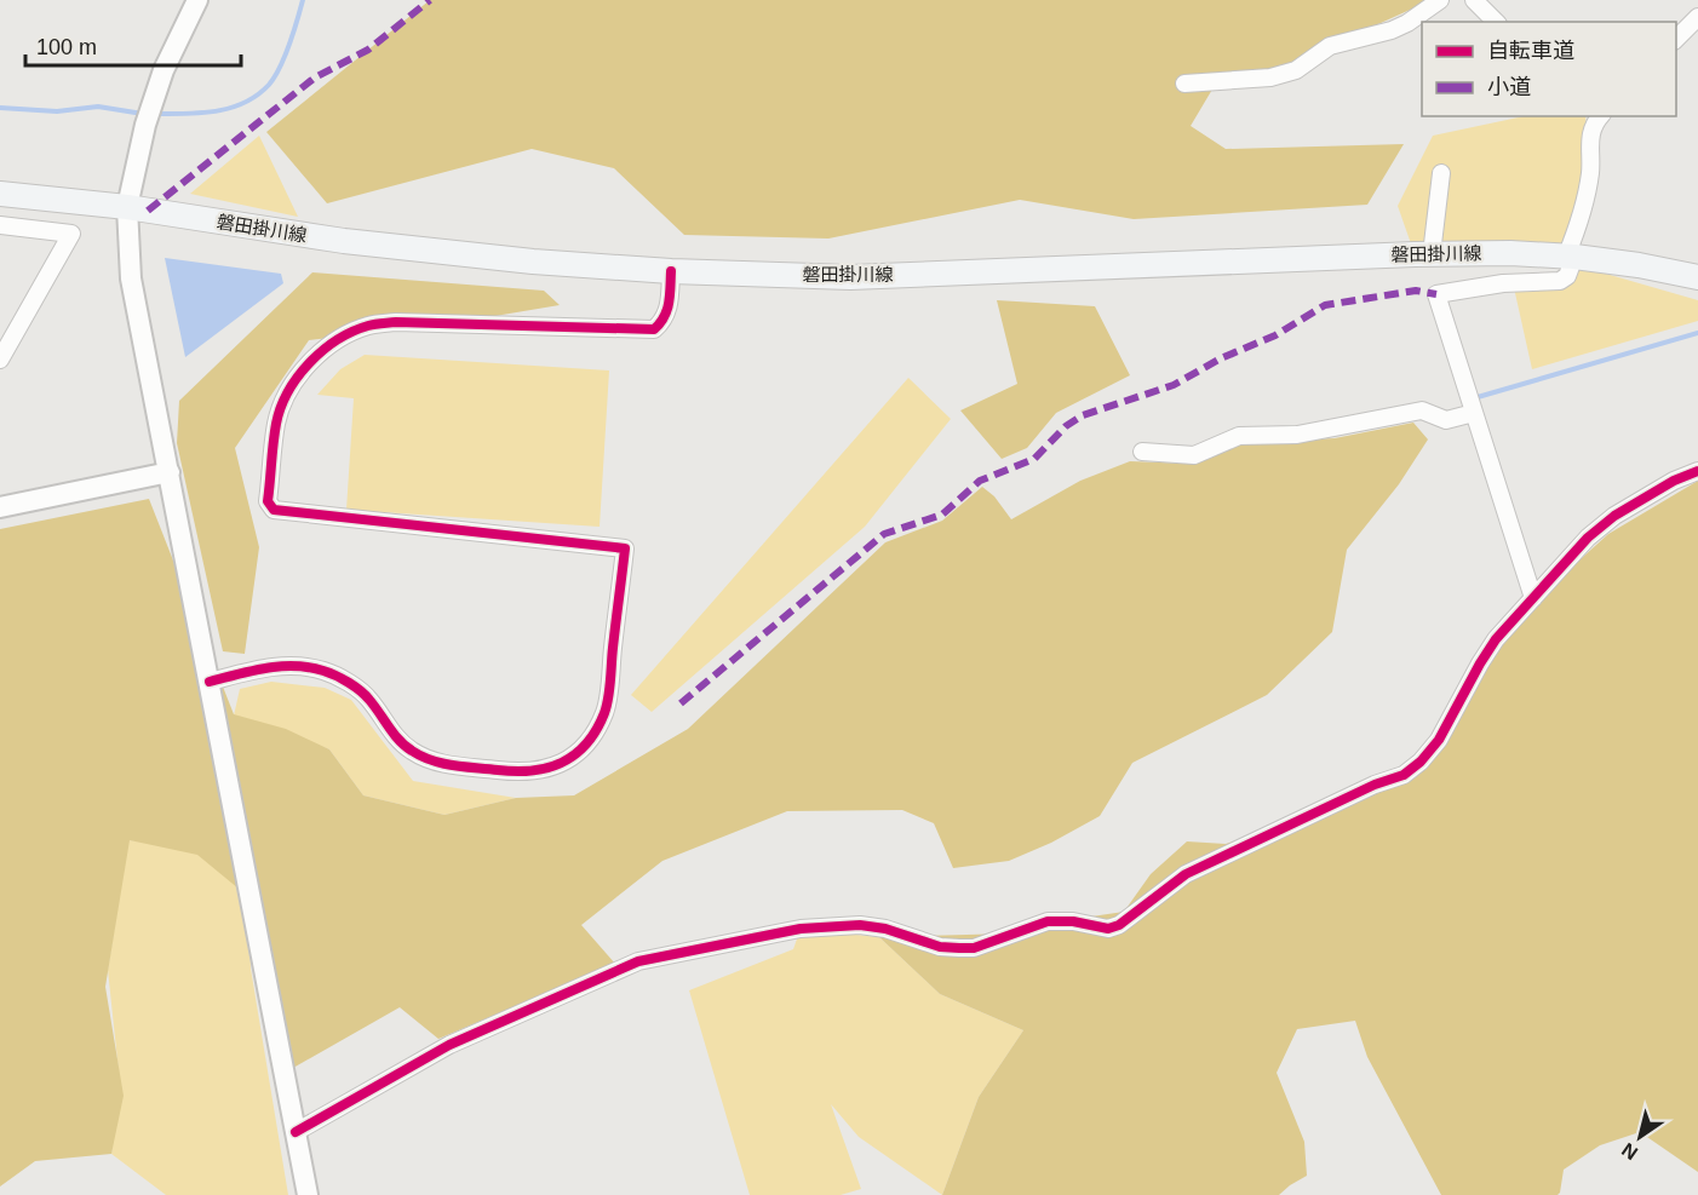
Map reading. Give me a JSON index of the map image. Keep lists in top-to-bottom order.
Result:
{
  "streets": {
    "main road": ["磐田掛川線"]
  },
  "legend": ["自転車道", "小道"],
  "scale_bar": "100 m",
  "north": "bottom left"
}
